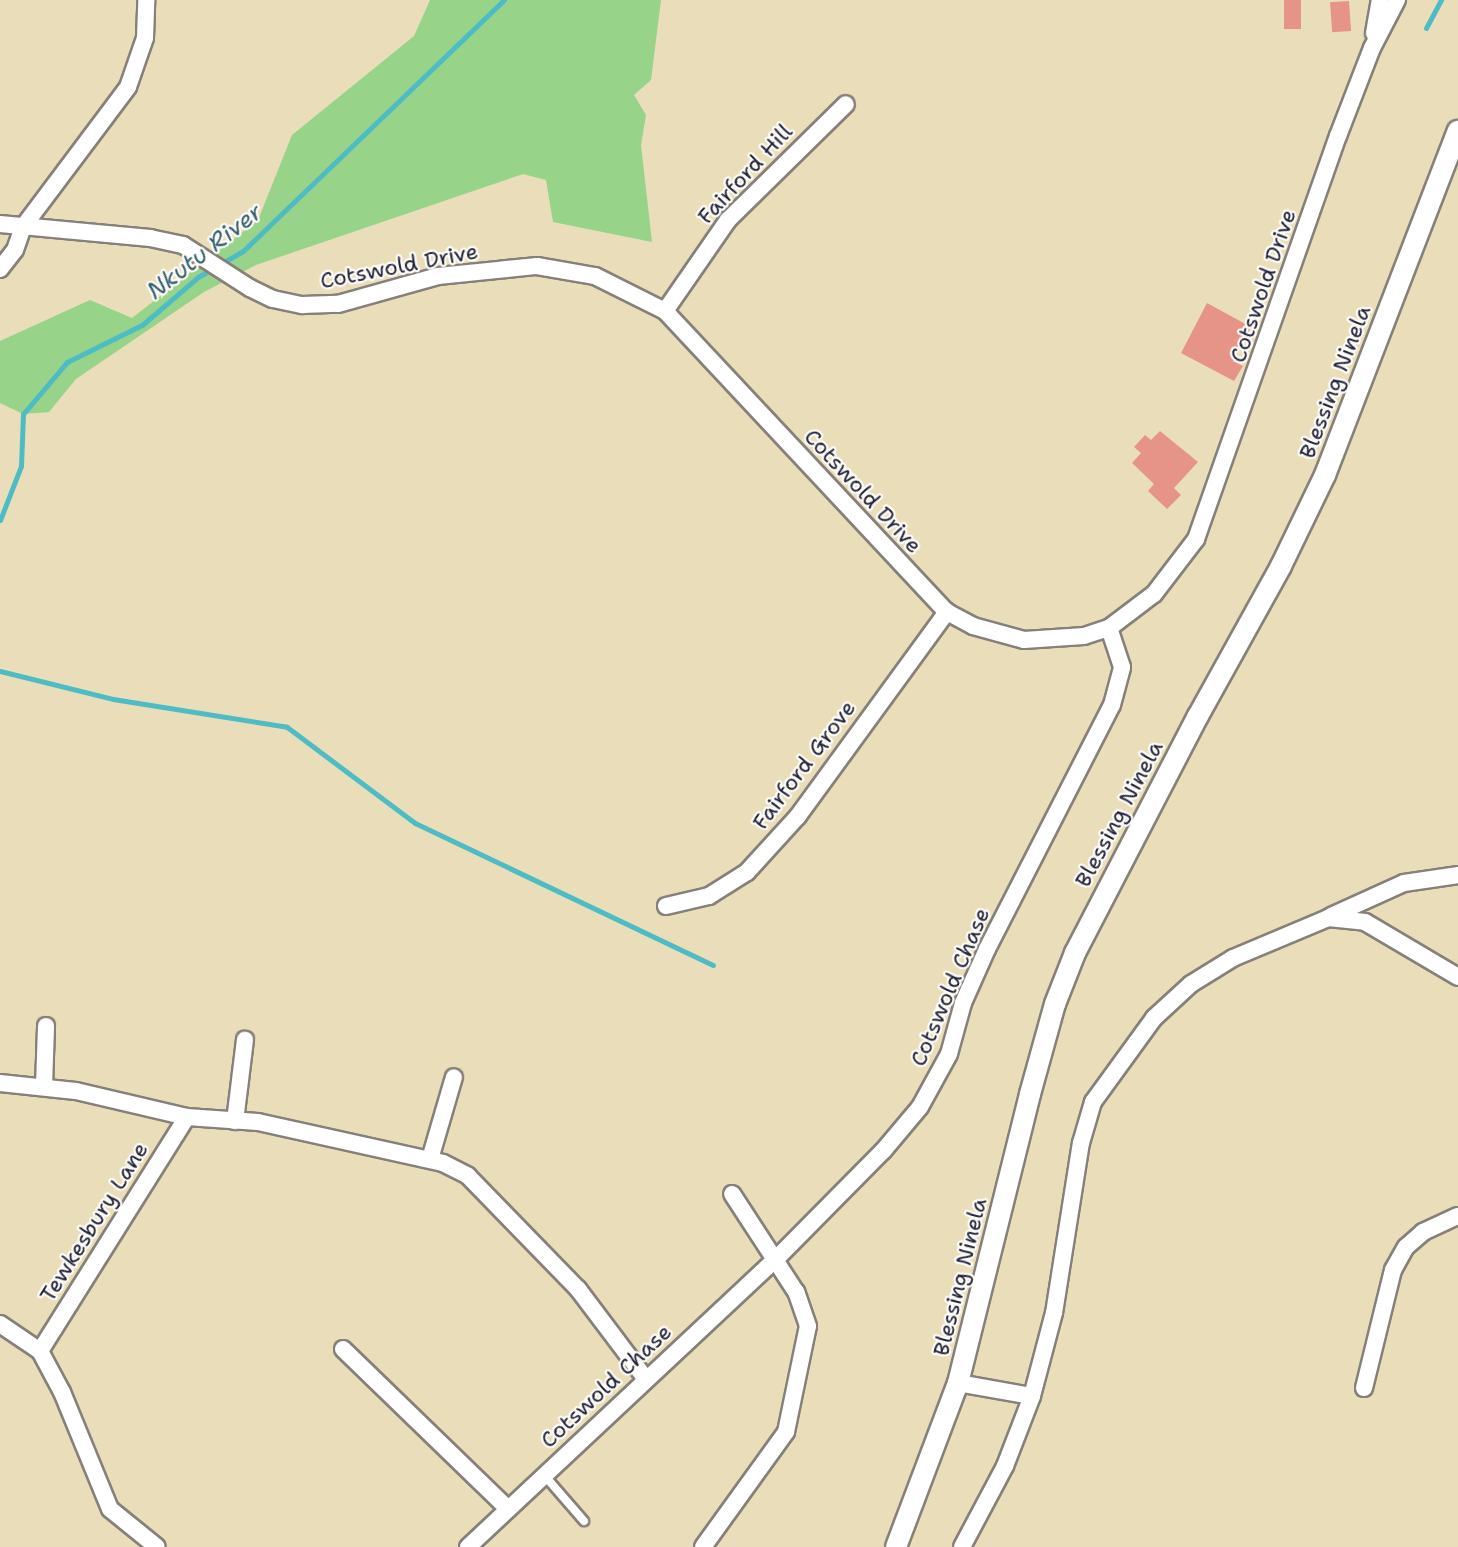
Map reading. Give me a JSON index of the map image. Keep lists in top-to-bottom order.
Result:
{
  "streets": {
    "street": [
      "Fairford Hill",
      "Cotswold Drive",
      "Blessing Ninela",
      "Fairford Grove",
      "Cotswold Chase",
      "Tewkesbury Lane"
    ]
  },
  "crossings": [
    ["Fairford Hill", "Cotswold Drive"],
    ["Cotswold Drive", "Fairford Grove"],
    ["Cotswold Drive", "Cotswold Chase"]
  ],
  "water": ["Nkutu River"]
}
